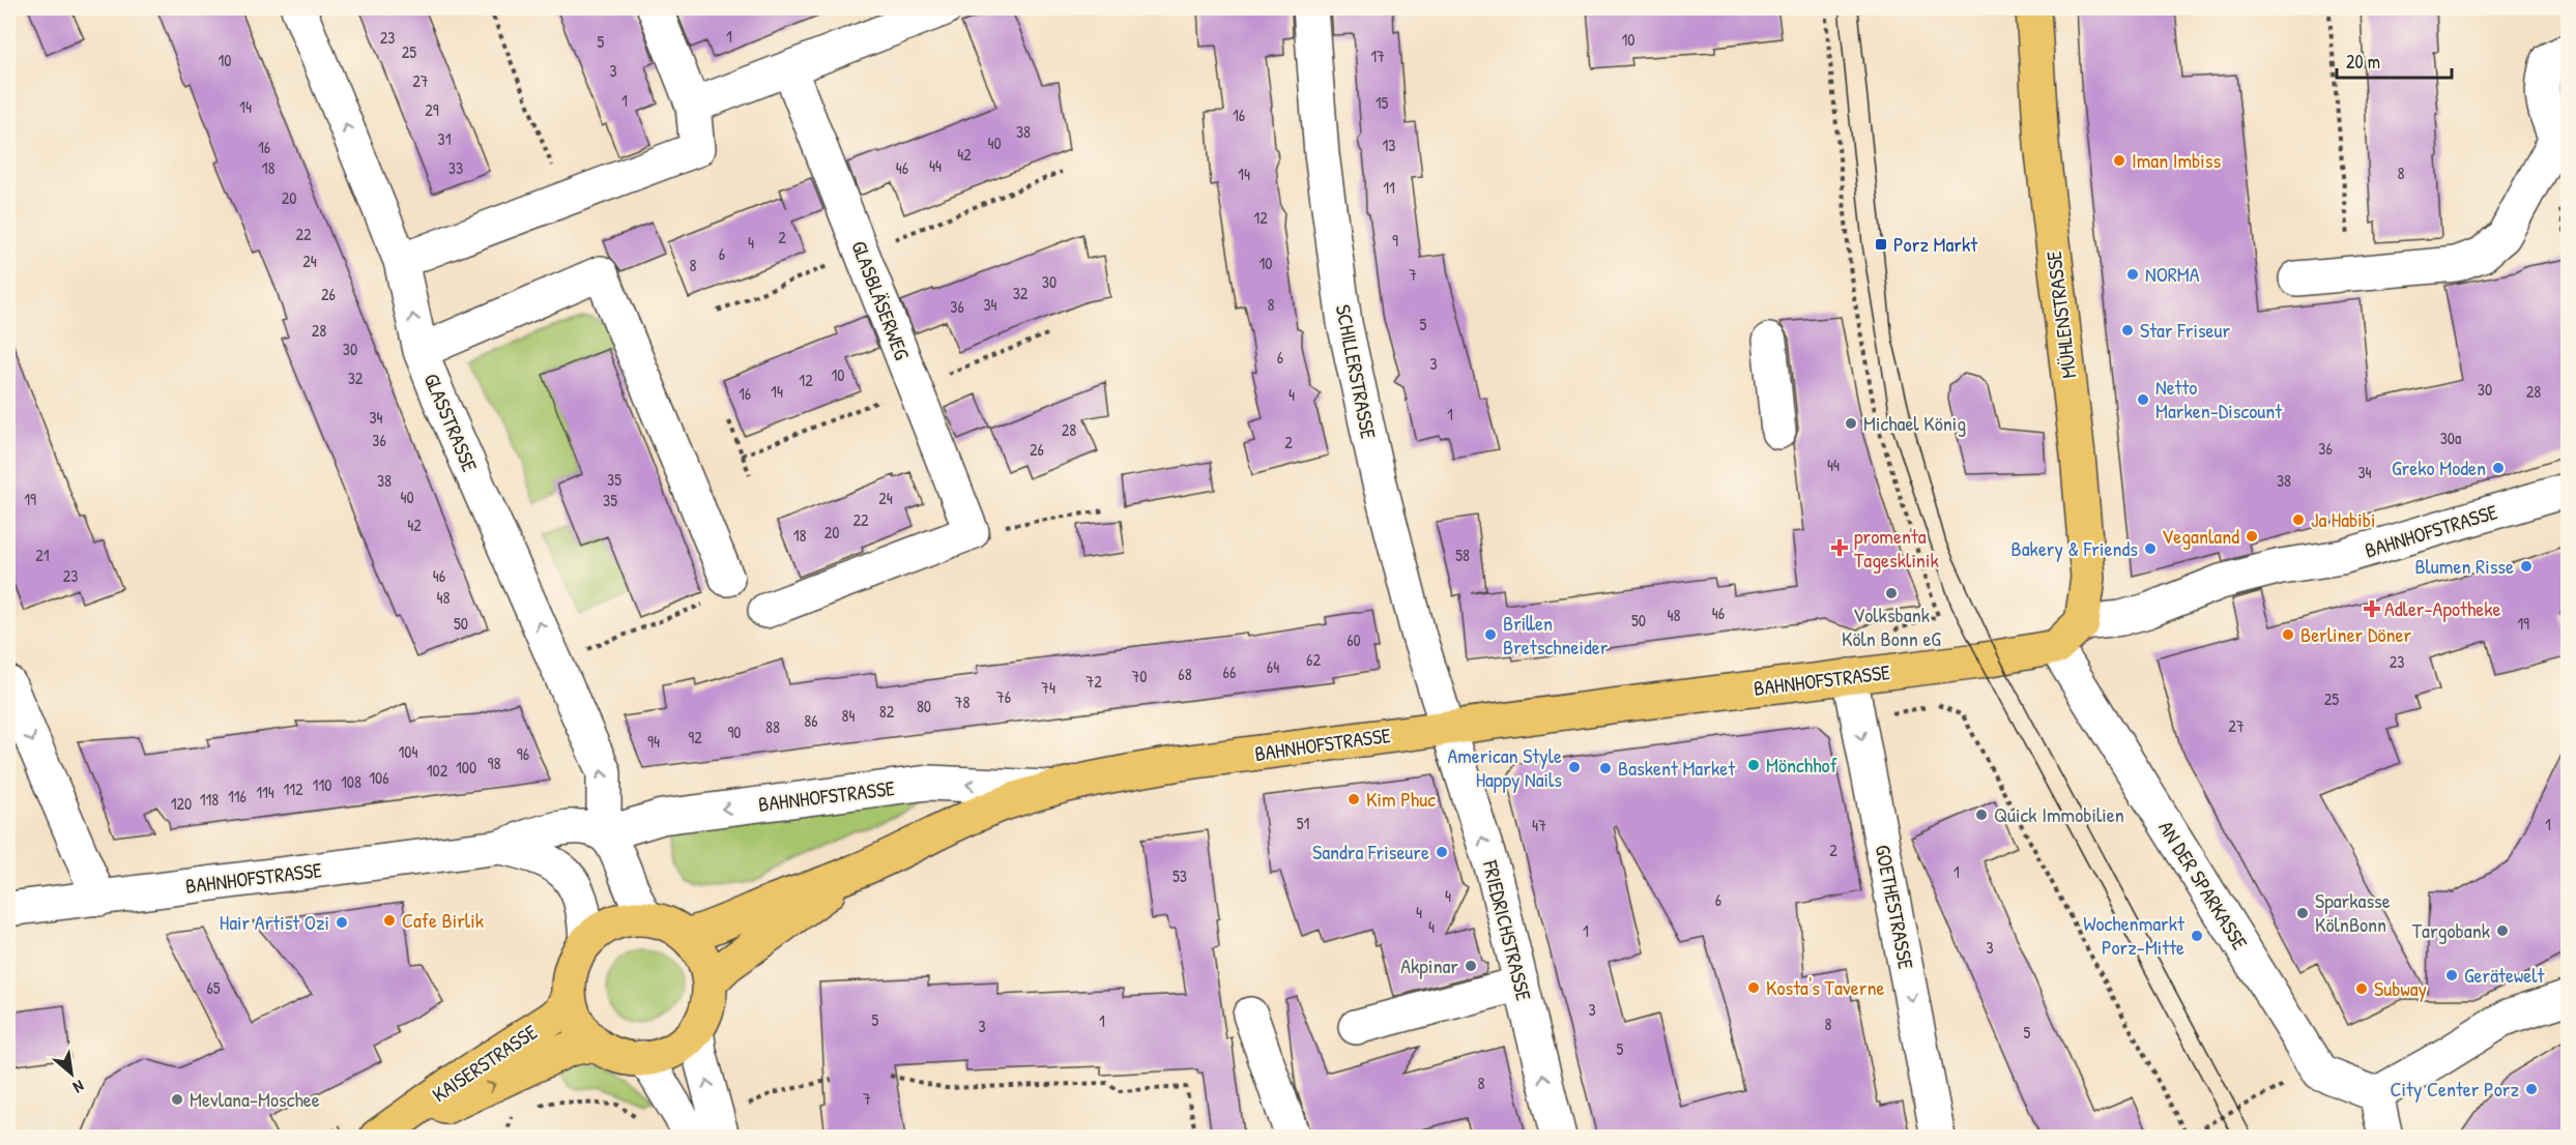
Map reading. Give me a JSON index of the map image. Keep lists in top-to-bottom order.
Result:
{
  "streets": {
    "main road": ["MÜHLENSTRASSE", "BAHNHOFSTRASSE", "KAISERSTRASSE"],
    "street": [
      "GLASBLÄSERWEG",
      "SCHILLERSTRASSE",
      "GLASSTRASSE",
      "AN DER SPARKASSE",
      "GOETHESTRASSE",
      "FRIEDRICHSTRASSE"
    ]
  },
  "crossings": [
    ["MÜHLENSTRASSE", "BAHNHOFSTRASSE"],
    ["SCHILLERSTRASSE", "BAHNHOFSTRASSE"],
    ["SCHILLERSTRASSE", "FRIEDRICHSTRASSE"],
    ["GLASSTRASSE", "BAHNHOFSTRASSE"],
    ["BAHNHOFSTRASSE", "AN DER SPARKASSE"],
    ["BAHNHOFSTRASSE", "GOETHESTRASSE"],
    ["BAHNHOFSTRASSE", "FRIEDRICHSTRASSE"],
    ["BAHNHOFSTRASSE", "KAISERSTRASSE"]
  ],
  "one_way": ["GLASSTRASSE", "GOETHESTRASSE"],
  "places": {
    "other": [
      "Iman Imbiss",
      "NORMA",
      "Star Friseur",
      "Netto Marken-Discount",
      "Michael König",
      "Greko Moden",
      "Ja Habibi",
      "Veganland",
      "Bakery & Friends",
      "Blumen Risse",
      "Volksbank Köln Bonn eG",
      "Brillen Bretschneider",
      "Berliner Döner",
      "Mönchhof",
      "American Style Happy Nails",
      "Baskent Market",
      "Kim Phuc",
      "Quick Immobilien",
      "Sandra Friseure",
      "Sparkasse KölnBonn",
      "Cafe Birlik",
      "Hair Artist Ozi",
      "Targobank",
      "Wochenmarkt Porz-Mitte",
      "Akpinar",
      "Gerätewelt",
      "Kosta's Taverne",
      "Subway",
      "City Center Porz",
      "Mevlana-Moschee"
    ],
    "transit": ["Porz Markt"],
    "health": ["promenta Tagesklinik", "Adler-Apotheke"]
  },
  "house_numbers": [
    "1",
    "23",
    "10",
    "5",
    "25",
    "17",
    "10",
    "3",
    "27",
    "1",
    "15",
    "14",
    "29",
    "16",
    "38",
    "31",
    "40",
    "13",
    "16",
    "42",
    "44",
    "18",
    "33",
    "46",
    "8",
    "14",
    "11",
    "20",
    "12",
    "22",
    "2",
    "9",
    "4",
    "6",
    "24",
    "10",
    "8",
    "7",
    "30",
    "32",
    "26",
    "34",
    "8",
    "36",
    "5",
    "28",
    "30",
    "6",
    "3",
    "10",
    "32",
    "12",
    "30",
    "14",
    "28",
    "16",
    "4",
    "1",
    "34",
    "28",
    "30a",
    "36",
    "2",
    "36",
    "26",
    "44",
    "34",
    "35",
    "38",
    "38",
    "40",
    "24",
    "19",
    "35",
    "22",
    "42",
    "20",
    "18",
    "21",
    "58",
    "23",
    "46",
    "48",
    "46",
    "48",
    "50",
    "50",
    "19",
    "60",
    "62",
    "23",
    "64",
    "66",
    "68",
    "70",
    "72",
    "74",
    "76",
    "25",
    "78",
    "80",
    "82",
    "84",
    "86",
    "27",
    "88",
    "90",
    "92",
    "94",
    "104",
    "96",
    "98",
    "100",
    "102",
    "106",
    "108",
    "110",
    "112",
    "114",
    "116",
    "118",
    "120",
    "51",
    "1",
    "47",
    "2",
    "1",
    "53",
    "4",
    "6",
    "4",
    "4",
    "1",
    "3",
    "65",
    "3",
    "5",
    "1",
    "8",
    "3",
    "5",
    "5",
    "8",
    "7"
  ],
  "scale_bar": "20 m",
  "north": "bottom right"
}
